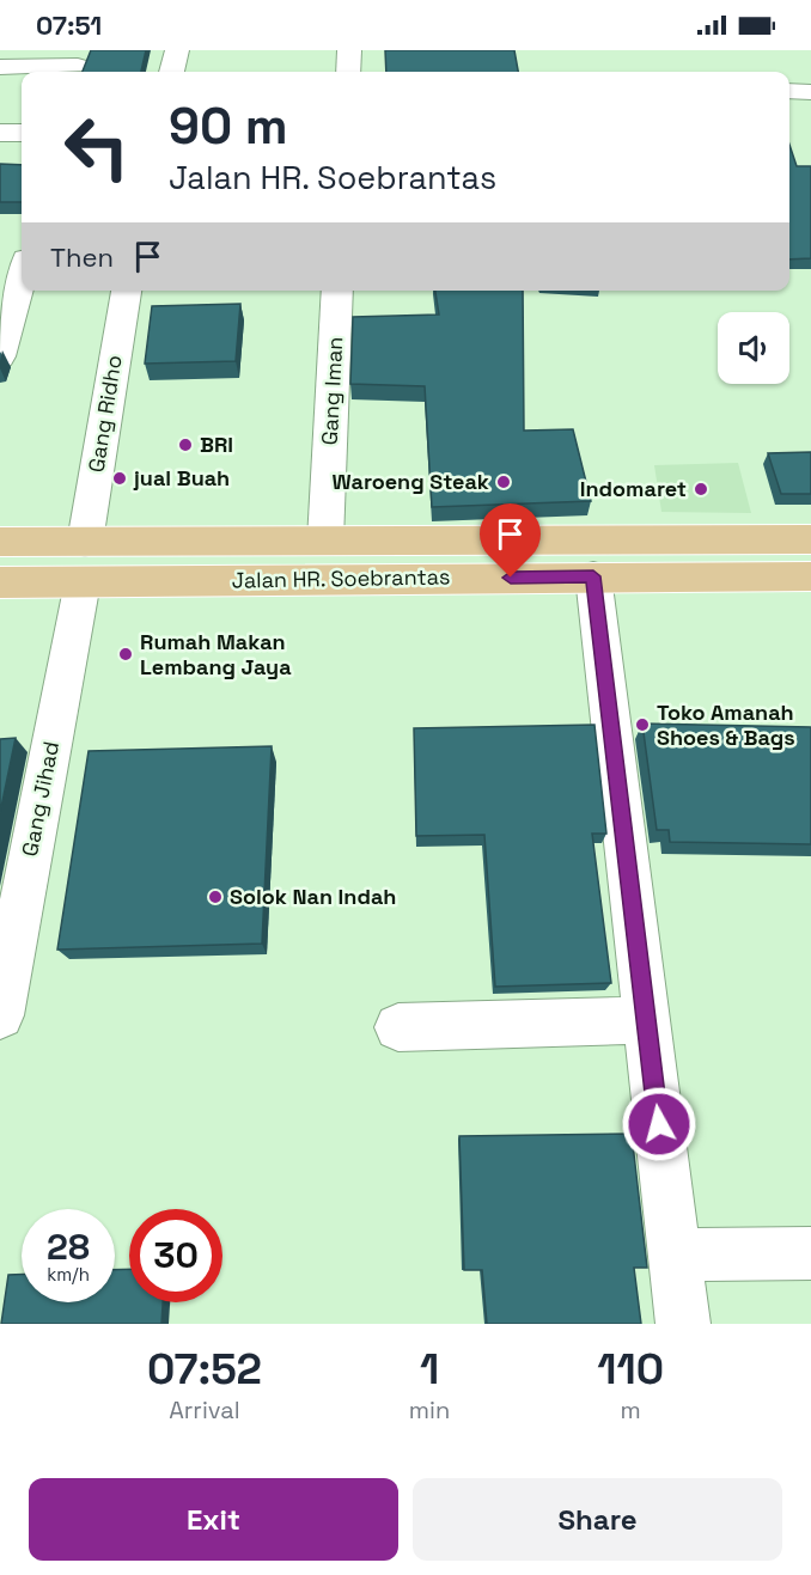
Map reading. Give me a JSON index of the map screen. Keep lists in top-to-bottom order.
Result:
{
  "streets": {
    "main road": ["Jalan HR. Soebrantas"],
    "street": ["Gang Iman", "Gang Ridho", "Gang Jihad"]
  },
  "crossings": [
    ["Gang Iman", "Jalan HR. Soebrantas"],
    ["Gang Ridho", "Jalan HR. Soebrantas"],
    ["Jalan HR. Soebrantas", "Gang Jihad"]
  ],
  "places": [
    "BRI",
    "jual Buah",
    "Waroeng Steak",
    "Indomaret",
    "Rumah Makan Lembang Jaya",
    "Toko Amanah Shoes & Bags",
    "Solok Nan Indah"
  ],
  "page": {
    "status": "07:51",
    "turn": ["90 m", "Jalan HR. Soebrantas"],
    "then": "Then",
    "speed": "28 km/h",
    "limit": "30",
    "eta": [
      "07:52",
      "Arrival",
      "1",
      "min",
      "110",
      "m"
    ],
    "buttons": ["Exit", "Share"]
  }
}
